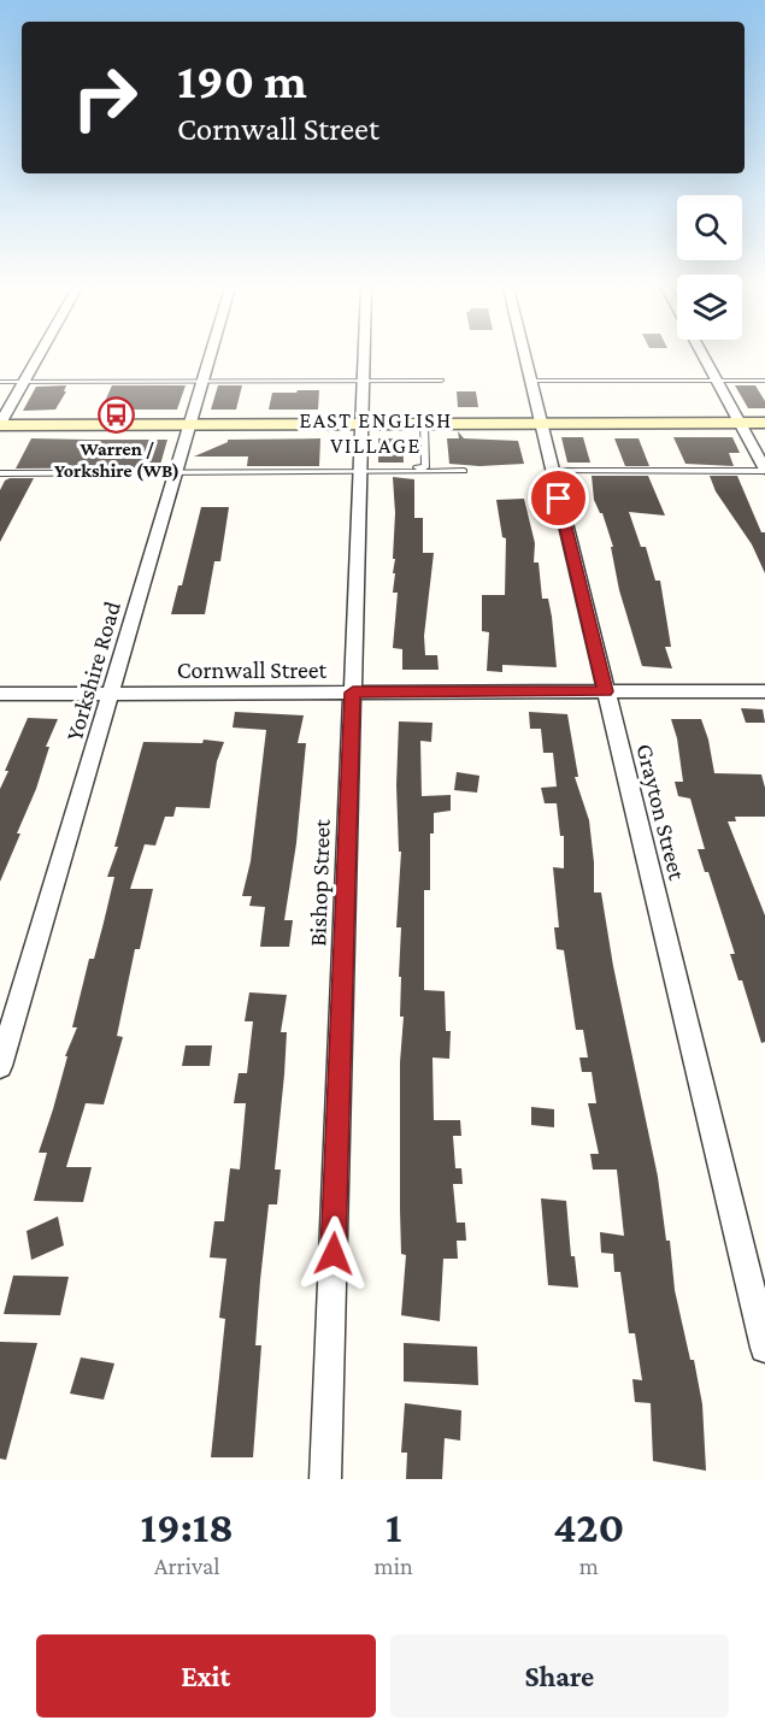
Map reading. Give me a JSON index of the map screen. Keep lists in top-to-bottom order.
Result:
{
  "streets": {
    "street": [
      "Cornwall Street",
      "Yorkshire Road",
      "Grayton Street",
      "Bishop Street"
    ]
  },
  "crossings": [
    ["Cornwall Street", "Yorkshire Road"],
    ["Cornwall Street", "Grayton Street"],
    ["Cornwall Street", "Bishop Street"]
  ],
  "districts": ["EAST ENGLISH VILLAGE"],
  "places": {
    "bus stop": ["Warren / Yorkshire (WB)"]
  },
  "page": {
    "turn": ["190 m", "Cornwall Street"],
    "eta": [
      "19:18",
      "Arrival",
      "1",
      "min",
      "420",
      "m"
    ],
    "buttons": ["Exit", "Share"]
  }
}
